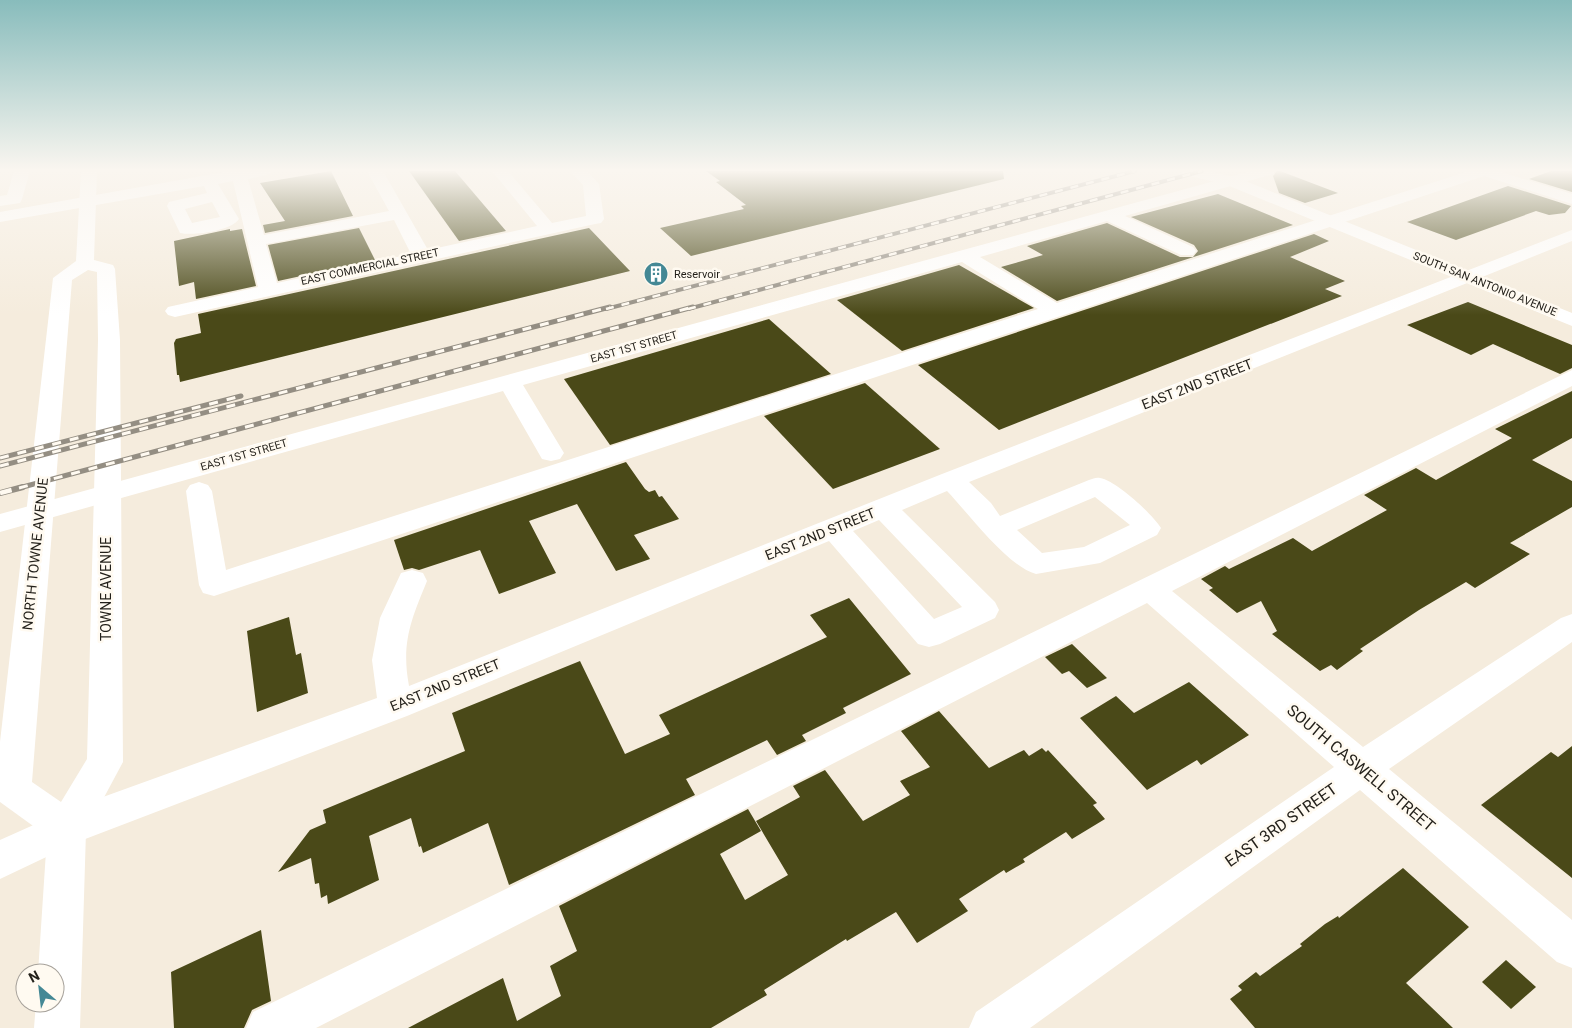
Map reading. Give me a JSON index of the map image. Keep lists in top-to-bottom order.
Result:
{
  "streets": {
    "street": [
      "EAST COMMERCIAL STREET",
      "SOUTH SAN ANTONIO AVENUE",
      "EAST 1ST STREET",
      "EAST 2ND STREET",
      "NORTH TOWNE AVENUE",
      "TOWNE AVENUE",
      "SOUTH CASWELL STREET",
      "EAST 3RD STREET"
    ]
  },
  "crossings": [
    ["SOUTH SAN ANTONIO AVENUE", "EAST 2ND STREET"],
    ["EAST 2ND STREET", "NORTH TOWNE AVENUE"],
    ["EAST 2ND STREET", "TOWNE AVENUE"],
    ["NORTH TOWNE AVENUE", "TOWNE AVENUE"],
    ["SOUTH CASWELL STREET", "EAST 3RD STREET"]
  ],
  "places": {
    "building": ["Reservoir"]
  },
  "north": "top left"
}
